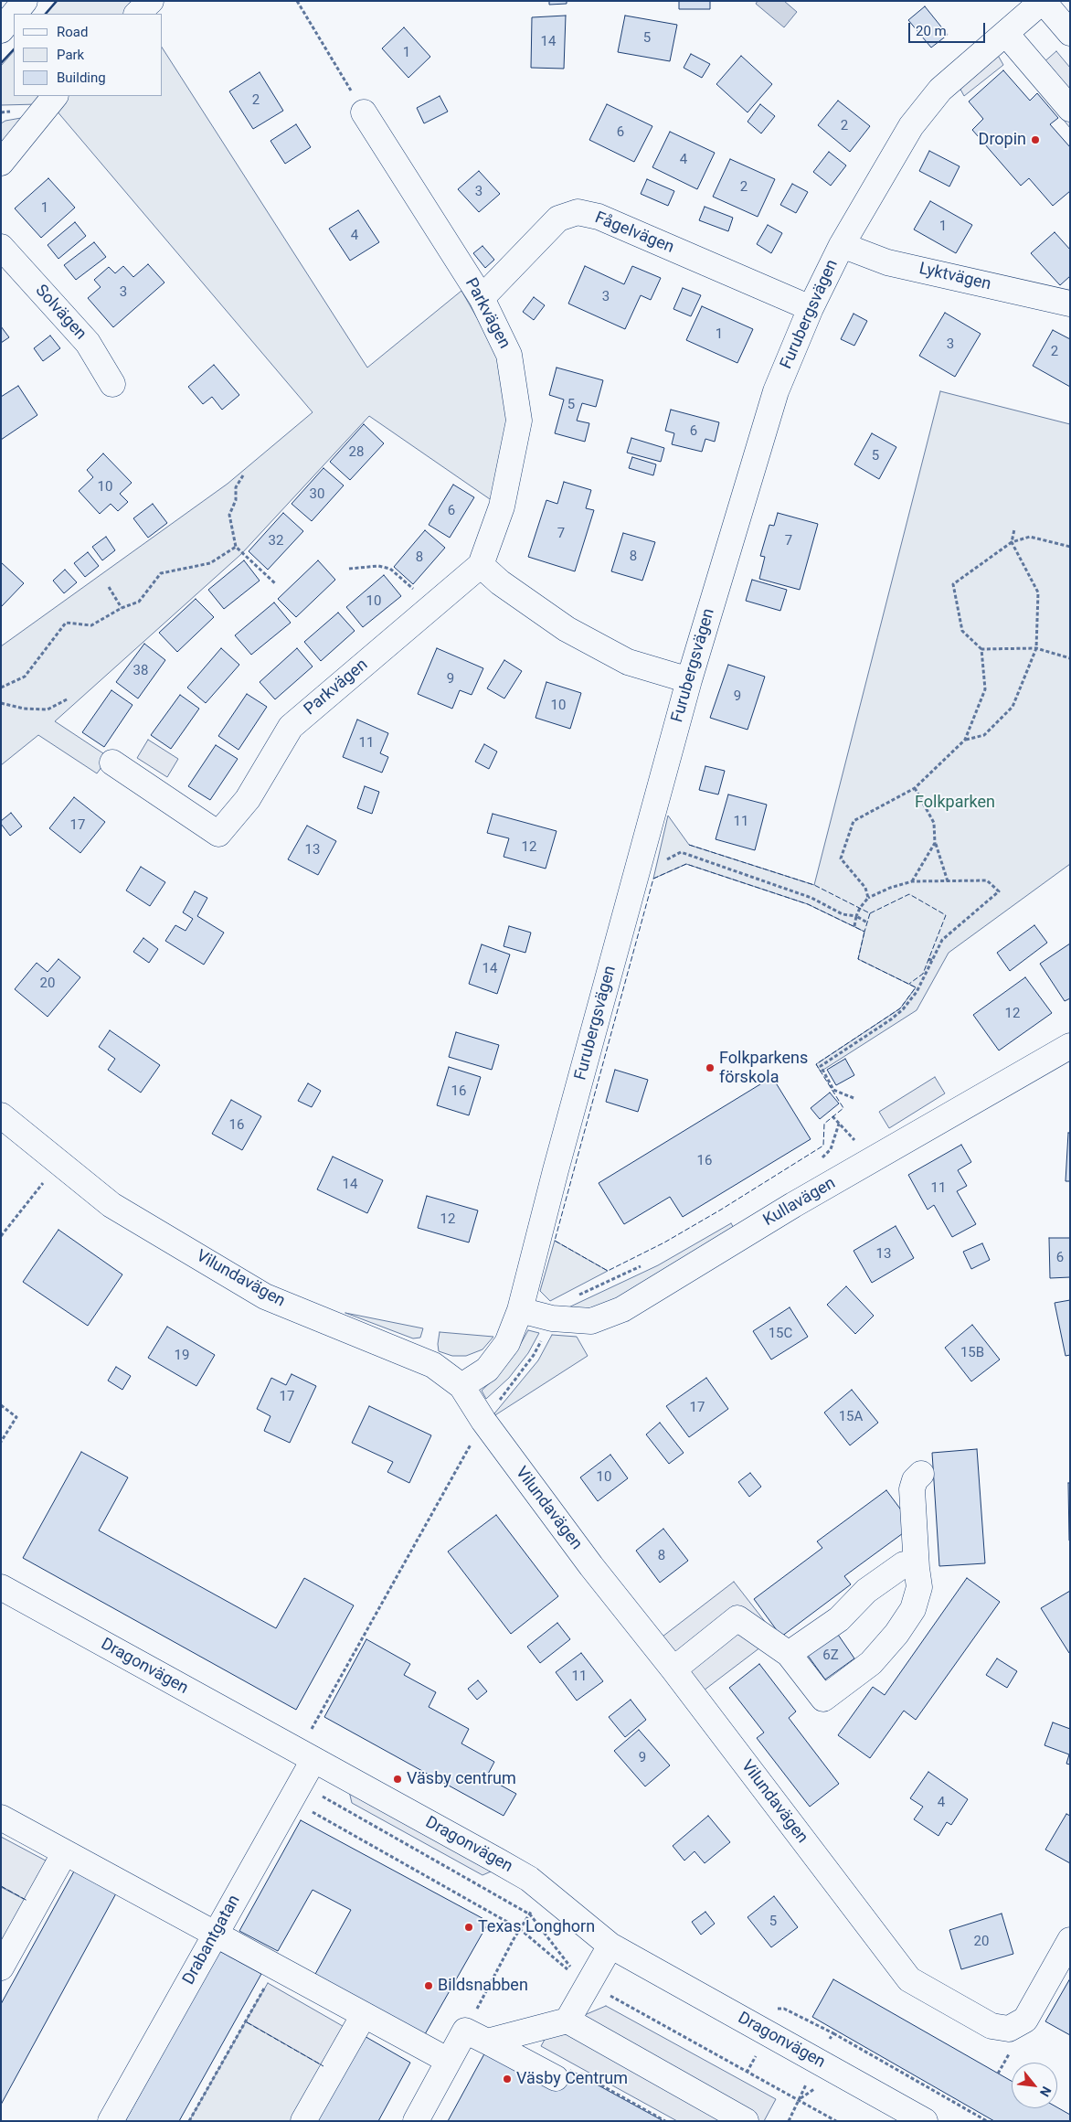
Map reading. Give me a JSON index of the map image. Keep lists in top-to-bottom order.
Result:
{
  "streets": {
    "street": [
      "Fågelvägen",
      "Lyktvägen",
      "Solvägen",
      "Parkvägen",
      "Furubergsvägen",
      "Kullavägen",
      "Vilundavägen",
      "Dragonvägen",
      "Drabantgatan"
    ]
  },
  "crossings": [
    ["Fågelvägen", "Parkvägen"],
    ["Fågelvägen", "Furubergsvägen"],
    ["Lyktvägen", "Furubergsvägen"],
    ["Furubergsvägen", "Kullavägen"],
    ["Furubergsvägen", "Vilundavägen"],
    ["Dragonvägen", "Drabantgatan"]
  ],
  "parks": ["Folkparken"],
  "places": [
    "Dropin",
    "Folkparkens förskola",
    "Väsby centrum",
    "Texas Longhorn",
    "Bildsnabben",
    "Väsby Centrum"
  ],
  "house_numbers": [
    "5",
    "14",
    "1",
    "2",
    "2",
    "6",
    "4",
    "2",
    "3",
    "1",
    "1",
    "4",
    "3",
    "3",
    "1",
    "3",
    "2",
    "5",
    "6",
    "28",
    "5",
    "10",
    "30",
    "6",
    "7",
    "32",
    "7",
    "8",
    "8",
    "10",
    "38",
    "9",
    "9",
    "10",
    "11",
    "11",
    "17",
    "12",
    "13",
    "14",
    "20",
    "12",
    "16",
    "16",
    "16",
    "14",
    "11",
    "12",
    "13",
    "6",
    "15C",
    "15B",
    "19",
    "17",
    "17",
    "15A",
    "10",
    "8",
    "6Z",
    "11",
    "9",
    "4",
    "5",
    "20"
  ],
  "legend": ["Road", "Park", "Building"],
  "scale_bar": "20 m",
  "north": "bottom right"
}
